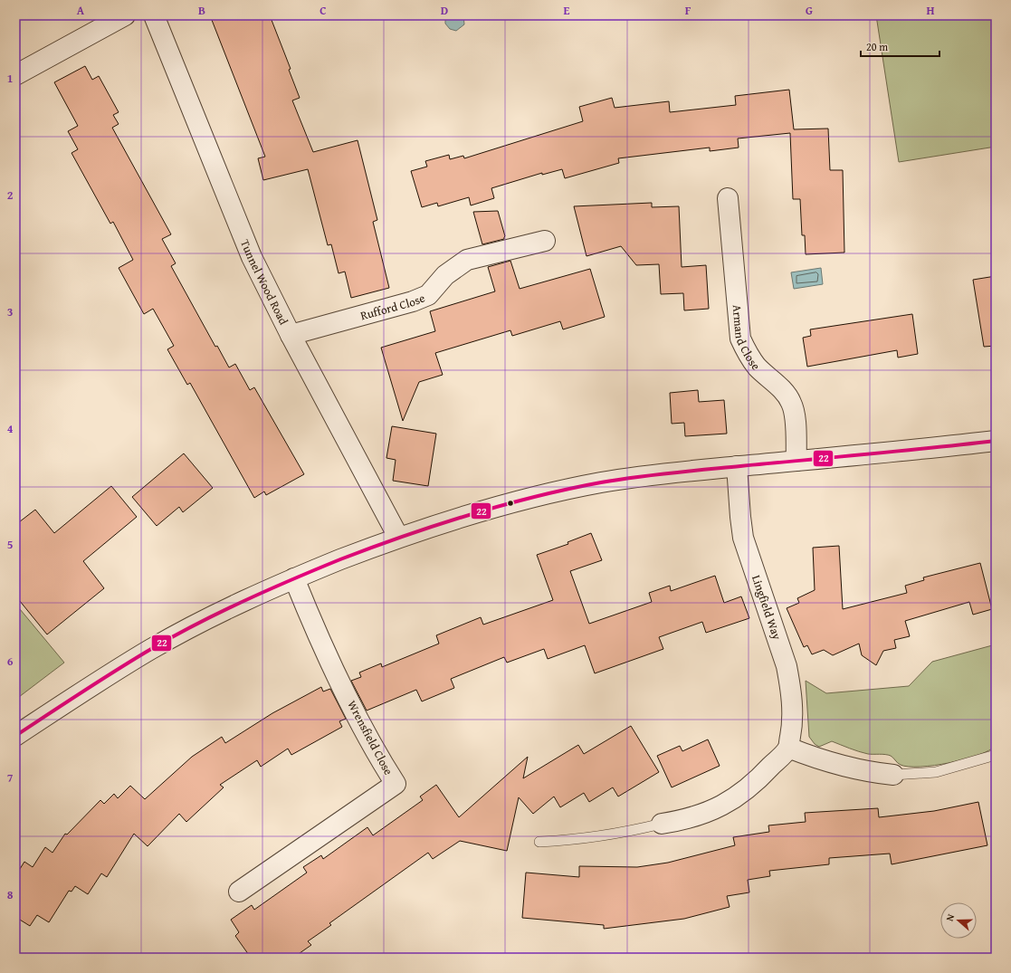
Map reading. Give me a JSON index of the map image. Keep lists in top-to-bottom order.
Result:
{
  "streets": {
    "street": [
      "Tunnel Wood Road",
      "Rufford Close",
      "Armand Close",
      "Lingfield Way",
      "Wrensfield Close"
    ]
  },
  "crossings": [
    ["Tunnel Wood Road", "Rufford Close"]
  ],
  "lines": ["transit line 22"],
  "scale_bar": "20 m",
  "north": "left",
  "grid": {
    "columns": [
      "A",
      "B",
      "C",
      "D",
      "E",
      "F",
      "G",
      "H"
    ],
    "rows": [
      "1",
      "2",
      "3",
      "4",
      "5",
      "6",
      "7",
      "8"
    ]
  }
}
